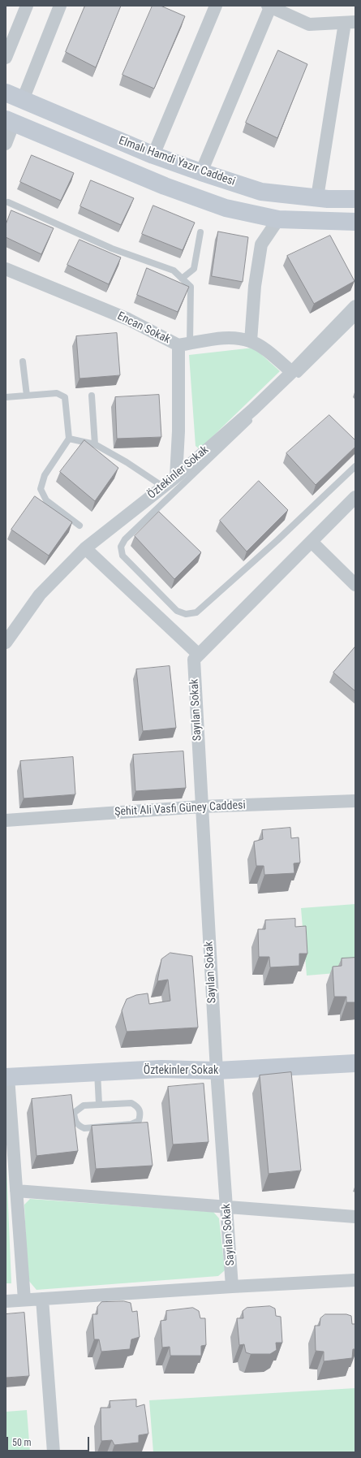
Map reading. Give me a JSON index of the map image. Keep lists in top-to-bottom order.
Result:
{
  "streets": {
    "main road": ["Elmalı Hamdi Yazır Caddesi", "Öztekinler Sokak"],
    "street": ["Encan Sokak", "Sayılan Sokak", "Şehit Ali Vasfi Güney Caddesi"]
  },
  "crossings": [
    ["Encan Sokak", "Öztekinler Sokak"],
    ["Öztekinler Sokak", "Sayılan Sokak"],
    ["Sayılan Sokak", "Şehit Ali Vasfi Güney Caddesi"]
  ],
  "scale_bar": "50 m"
}
